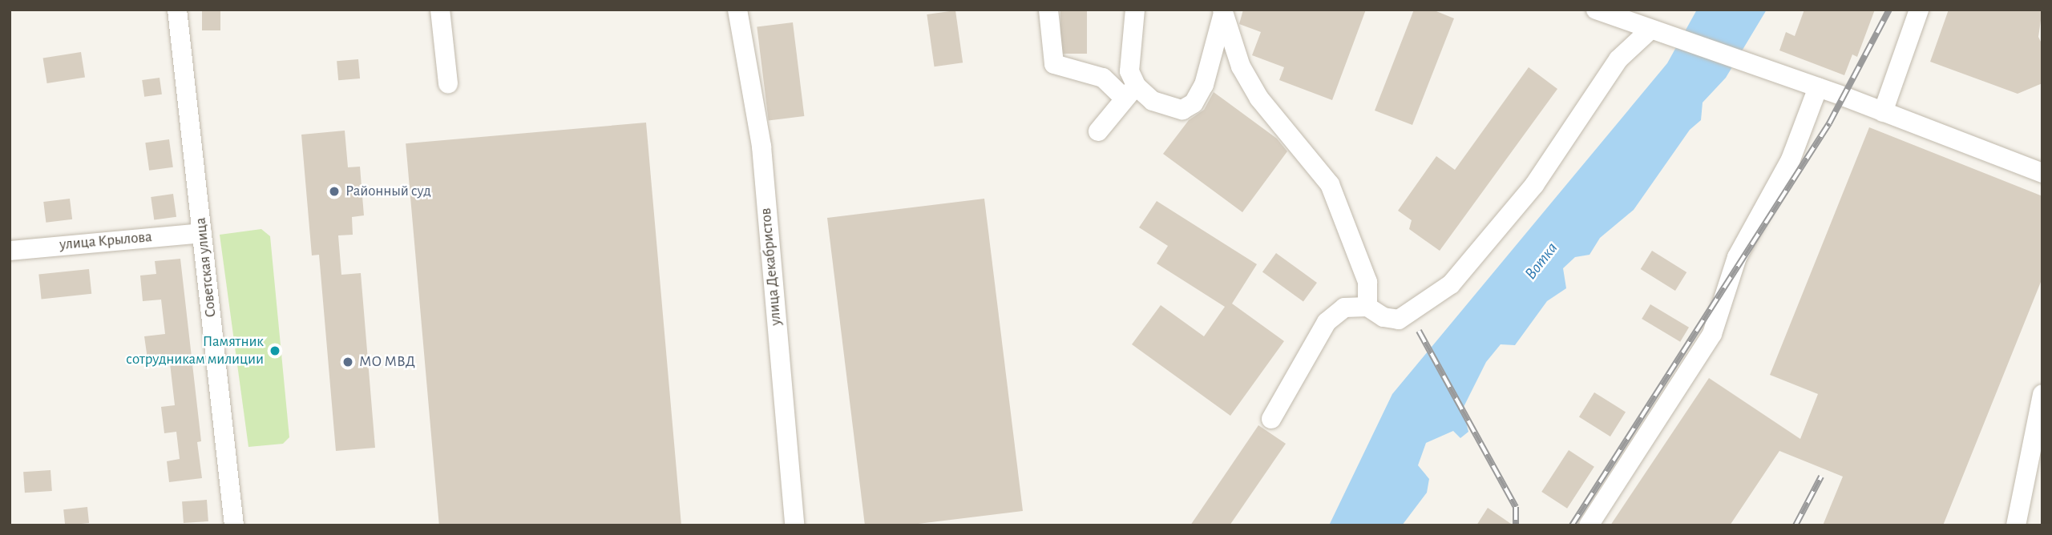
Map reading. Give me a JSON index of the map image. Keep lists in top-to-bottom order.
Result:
{
  "streets": {
    "street": ["улица Крылова", "улица Декабристов", "Советская улица"]
  },
  "crossings": [
    ["улица Крылова", "Советская улица"]
  ],
  "water": ["Вотка"],
  "places": ["Районный суд", "Памятник сотрудникам милиции", "МО МВД"]
}
